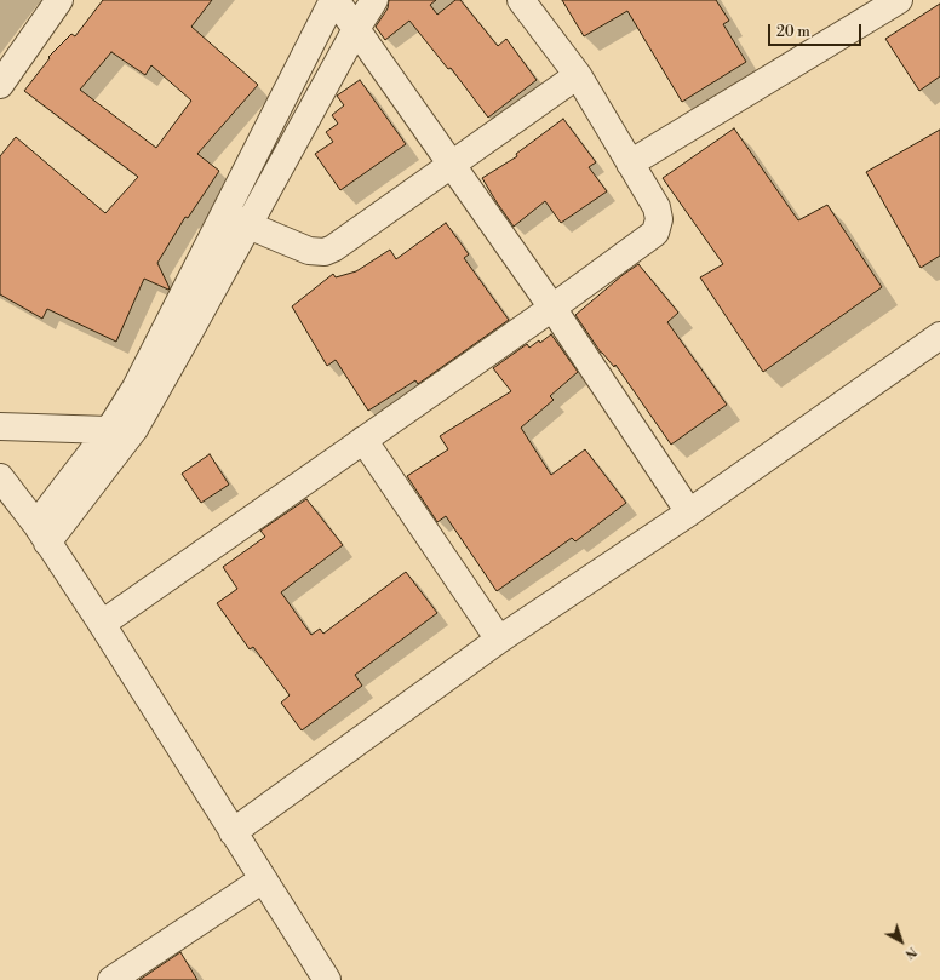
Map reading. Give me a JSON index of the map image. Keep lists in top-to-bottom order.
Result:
{
  "scale_bar": "20 m",
  "north": "bottom right"
}
